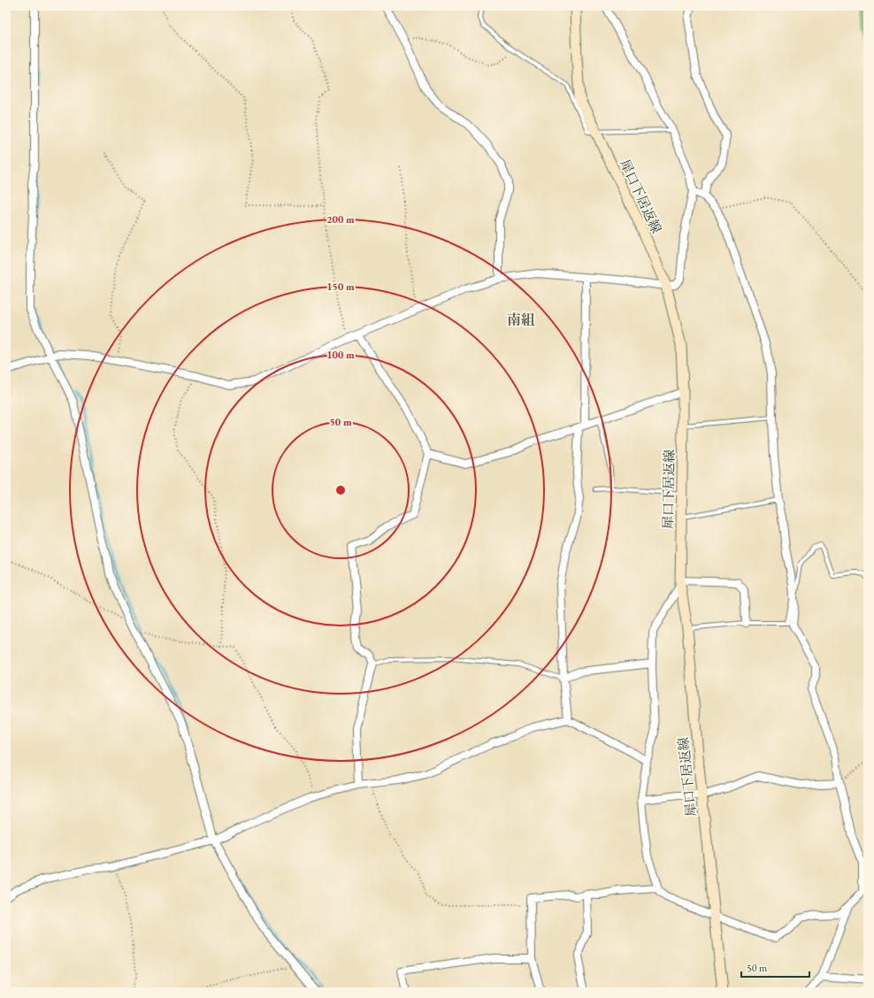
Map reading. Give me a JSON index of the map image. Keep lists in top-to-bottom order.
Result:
{
  "streets": {
    "main road": ["犀口下居返線"]
  },
  "districts": ["南組"],
  "scale_bar": "50 m",
  "rings": [
    "200 m",
    "150 m",
    "100 m",
    "50 m"
  ]
}
